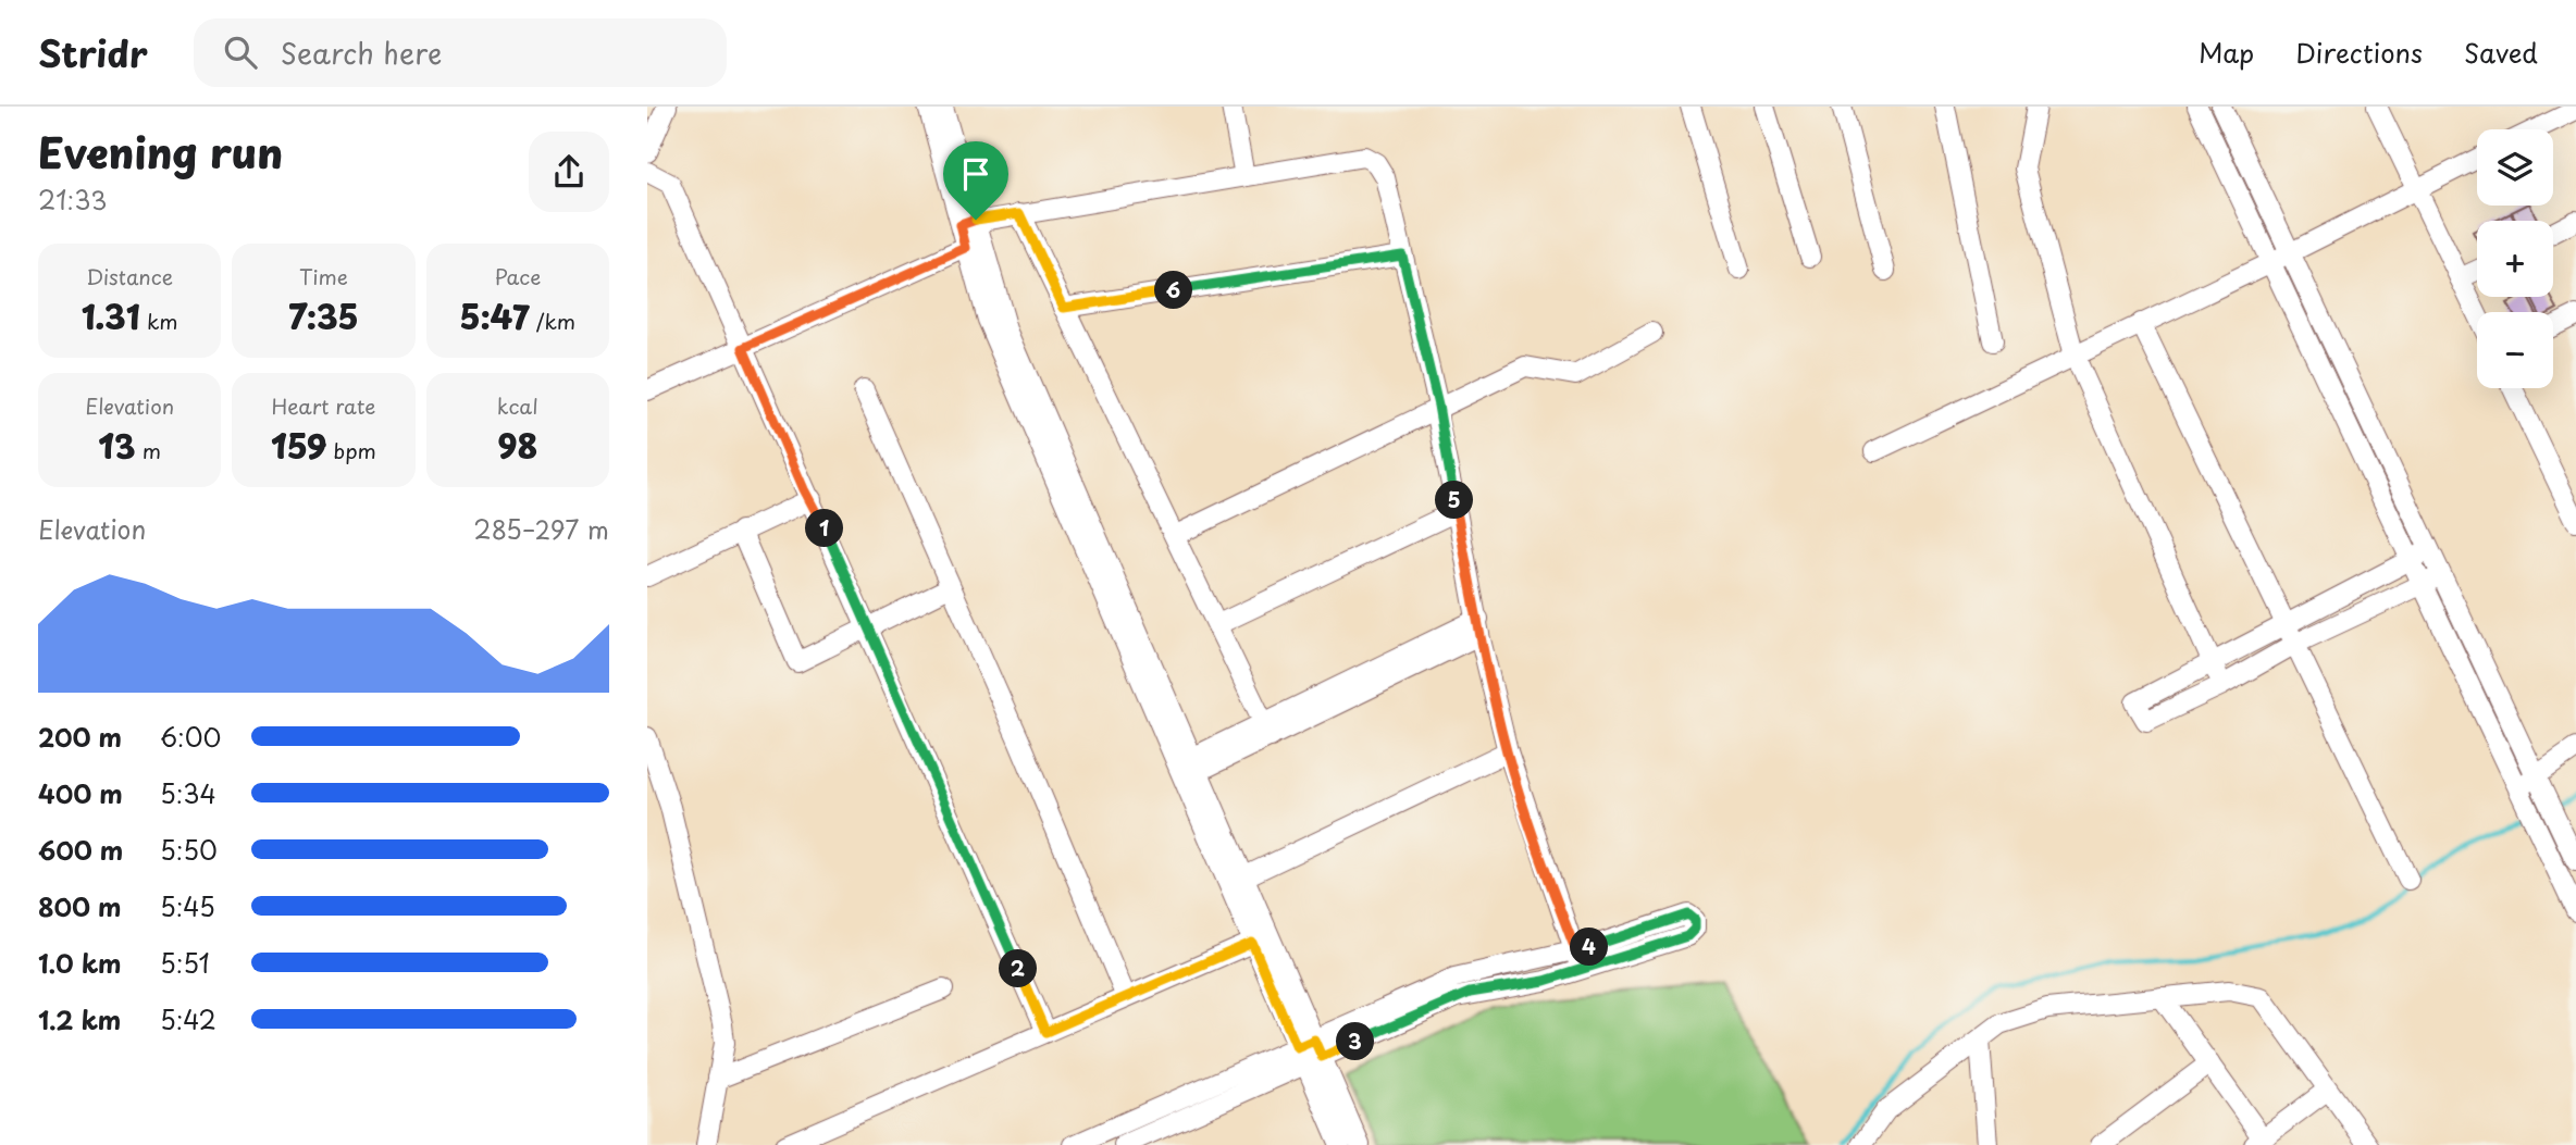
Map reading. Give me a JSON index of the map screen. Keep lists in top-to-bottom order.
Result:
{
  "page": {
    "header": "Stridr",
    "search": "Search here",
    "nav": ["Map", "Directions", "Saved"],
    "heading": ["Evening run", "21:33"],
    "map_buttons": ["+", "−"],
    "stats": [
      ["Distance", "1.31 km"],
      ["Time", "7:35"],
      ["Pace", "5:47 /km"],
      ["Elevation", "13 m"],
      ["Heart rate", "159 bpm"],
      ["kcal", "98"]
    ],
    "pins": [
      "6",
      "5",
      "1",
      "4",
      "2",
      "3"
    ],
    "chart": ["Elevation", "285–297 m"],
    "list": [
      {
        "name": "200 m",
        "note": "6:00"
      },
      {
        "name": "400 m",
        "note": "5:34"
      },
      {
        "name": "600 m",
        "note": "5:50"
      },
      {
        "name": "800 m",
        "note": "5:45"
      },
      {
        "name": "1.0 km",
        "note": "5:51"
      },
      {
        "name": "1.2 km",
        "note": "5:42"
      }
    ]
  }
}
